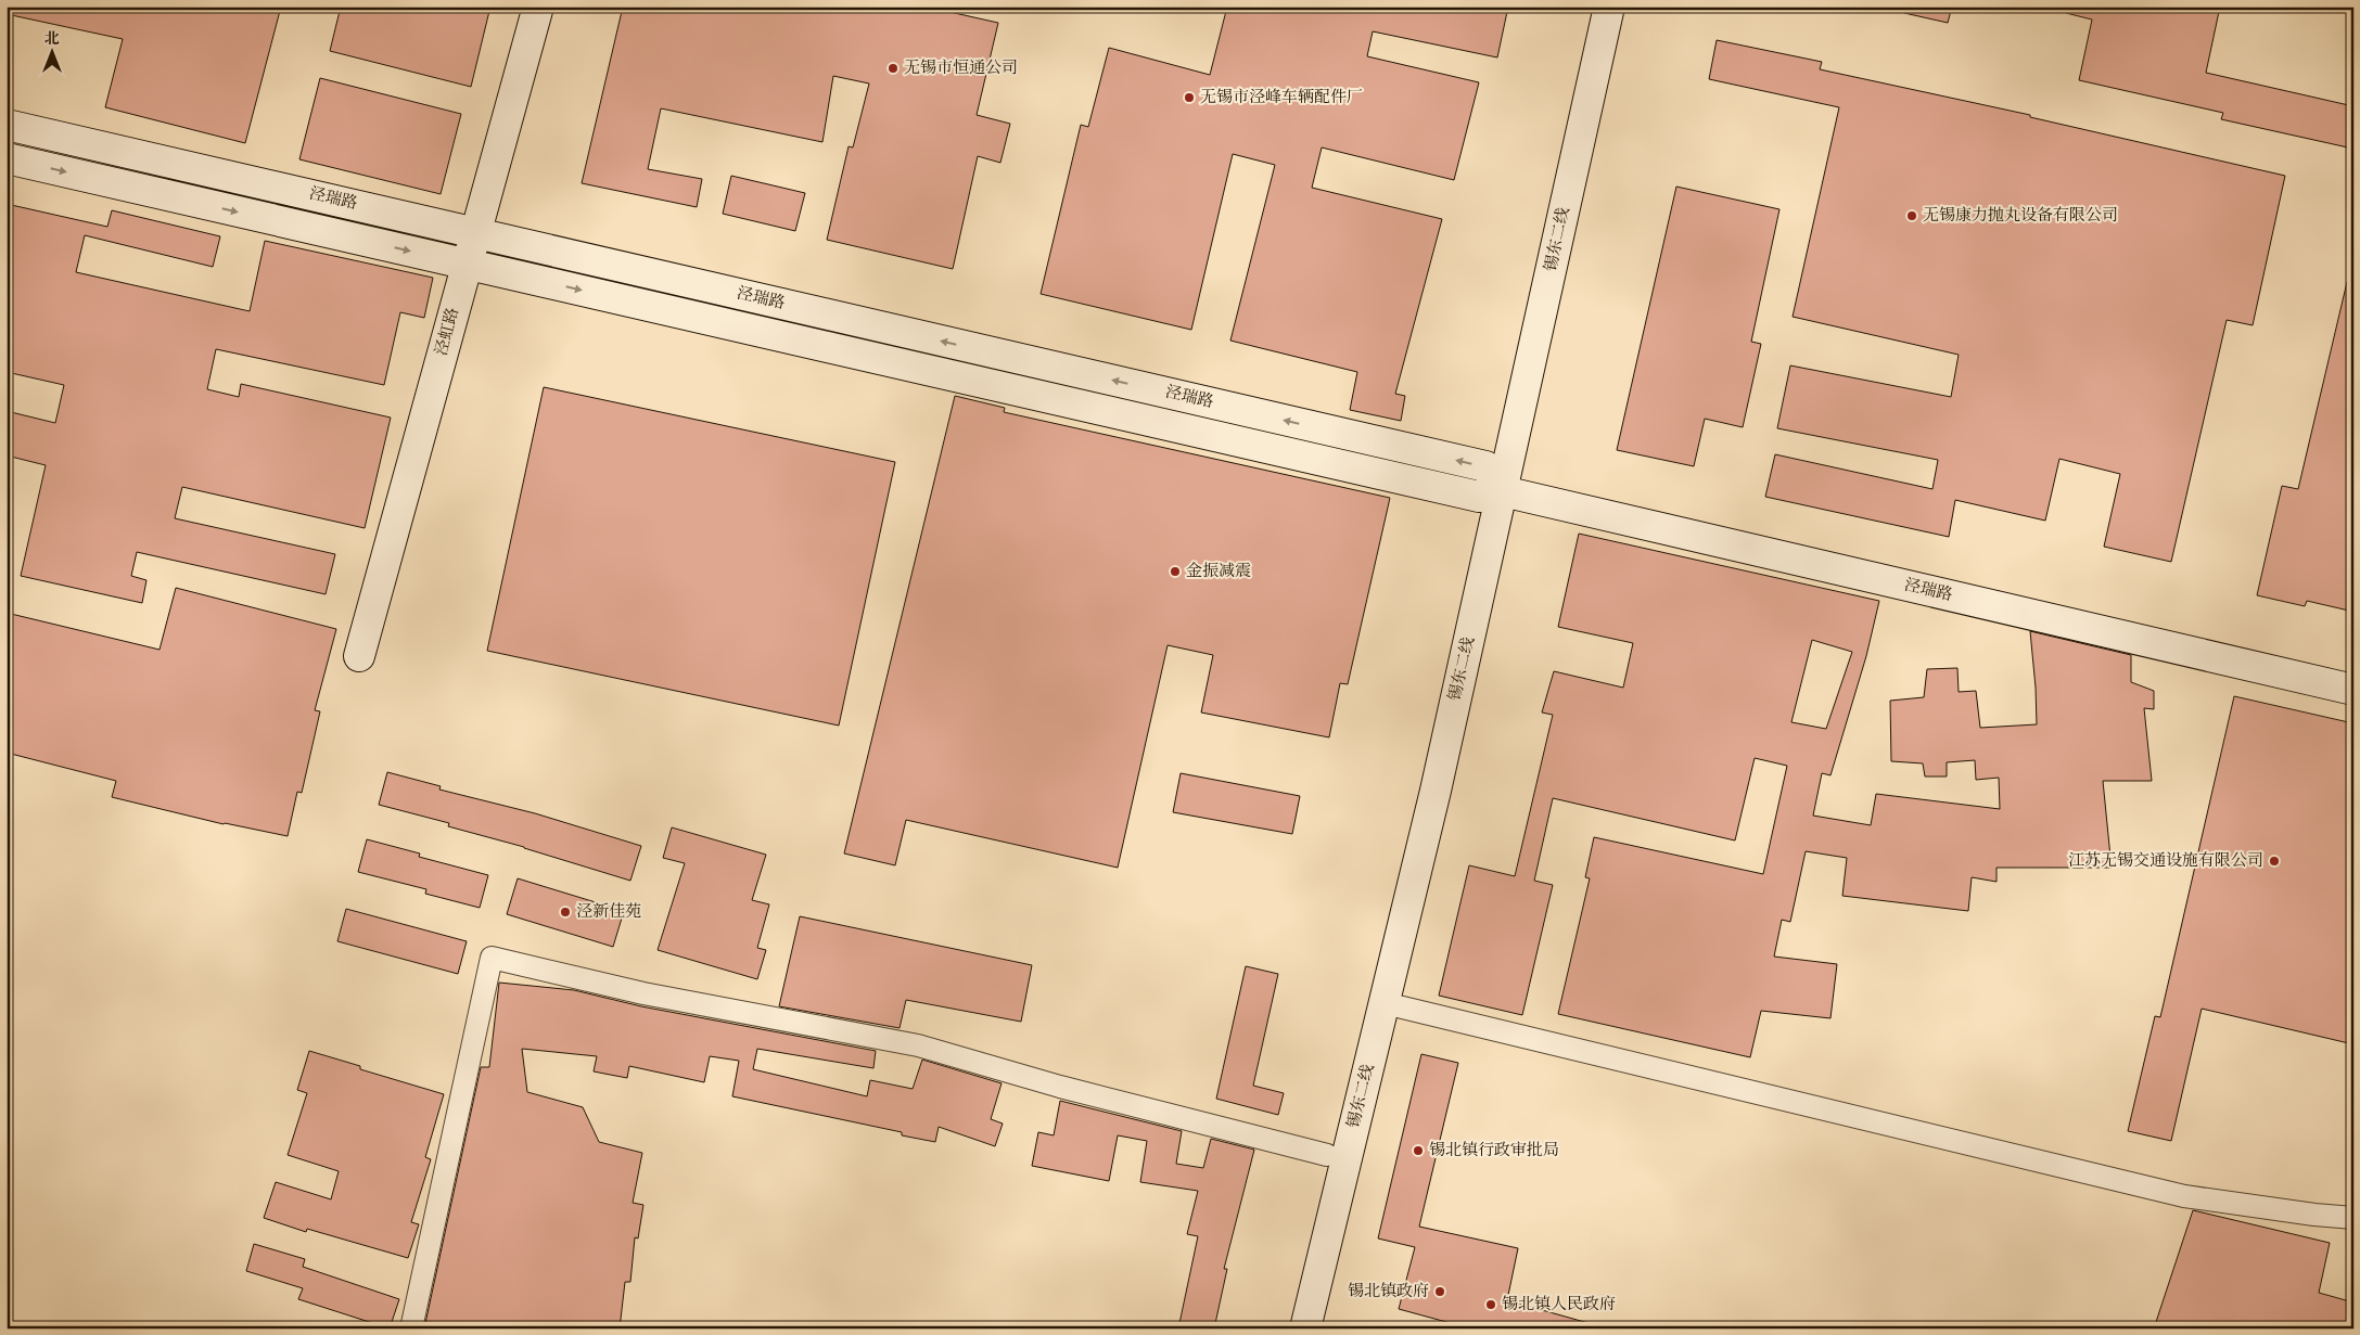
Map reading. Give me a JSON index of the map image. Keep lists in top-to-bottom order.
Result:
{
  "streets": {
    "street": ["泾瑞路", "锡东二线", "泾虹路"]
  },
  "crossings": [
    ["泾瑞路", "锡东二线"],
    ["泾瑞路", "泾虹路"]
  ],
  "places": [
    "无锡市恒通公司",
    "无锡市泾峰车辆配件厂",
    "无锡康力抛丸设备有限公司",
    "金振减震",
    "江苏无锡交通设施有限公司",
    "泾新佳苑",
    "锡北镇行政审批局",
    "锡北镇政府",
    "锡北镇人民政府"
  ],
  "north": "top"
}
